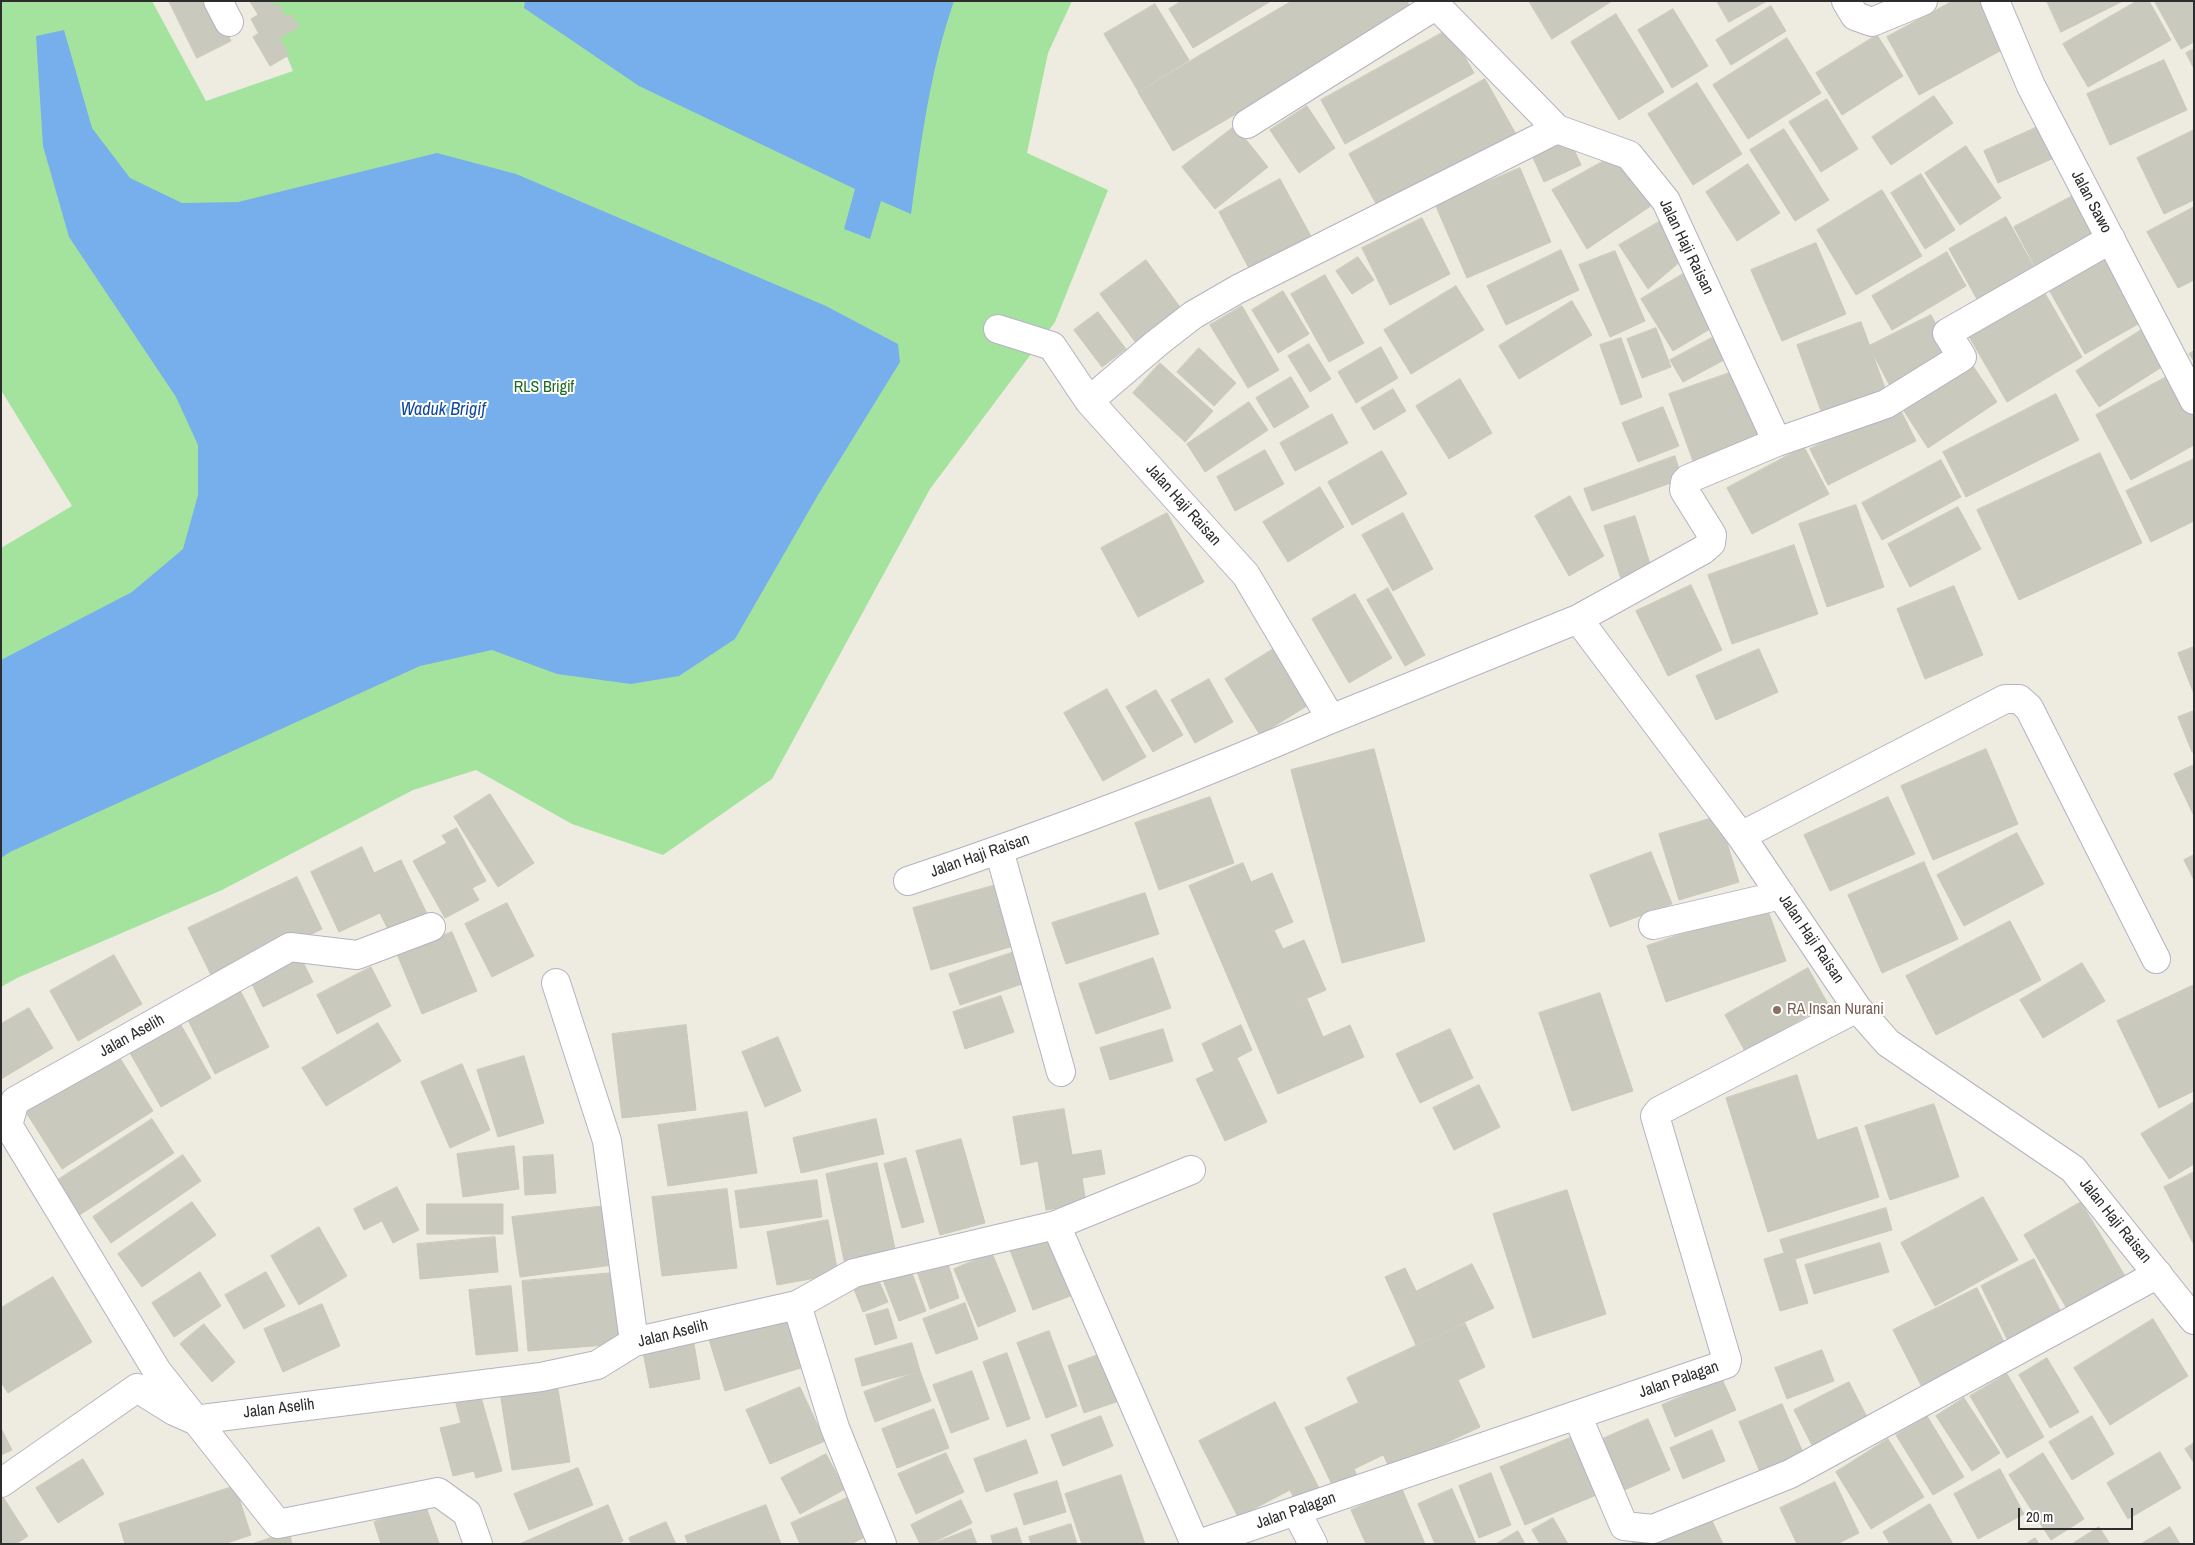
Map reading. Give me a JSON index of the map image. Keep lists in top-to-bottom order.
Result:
{
  "streets": {
    "street": [
      "Jalan Sawo",
      "Jalan Haji Raisan",
      "Jalan Aselih",
      "Jalan Palagan"
    ]
  },
  "crossings": [
    ["Jalan Sawo", "Jalan Haji Raisan"],
    ["Jalan Haji Raisan", "Jalan Palagan"]
  ],
  "water": ["Waduk Brigif"],
  "parks": ["RLS Brigif"],
  "places": ["RA Insan Nurani"],
  "scale_bar": "20 m"
}
